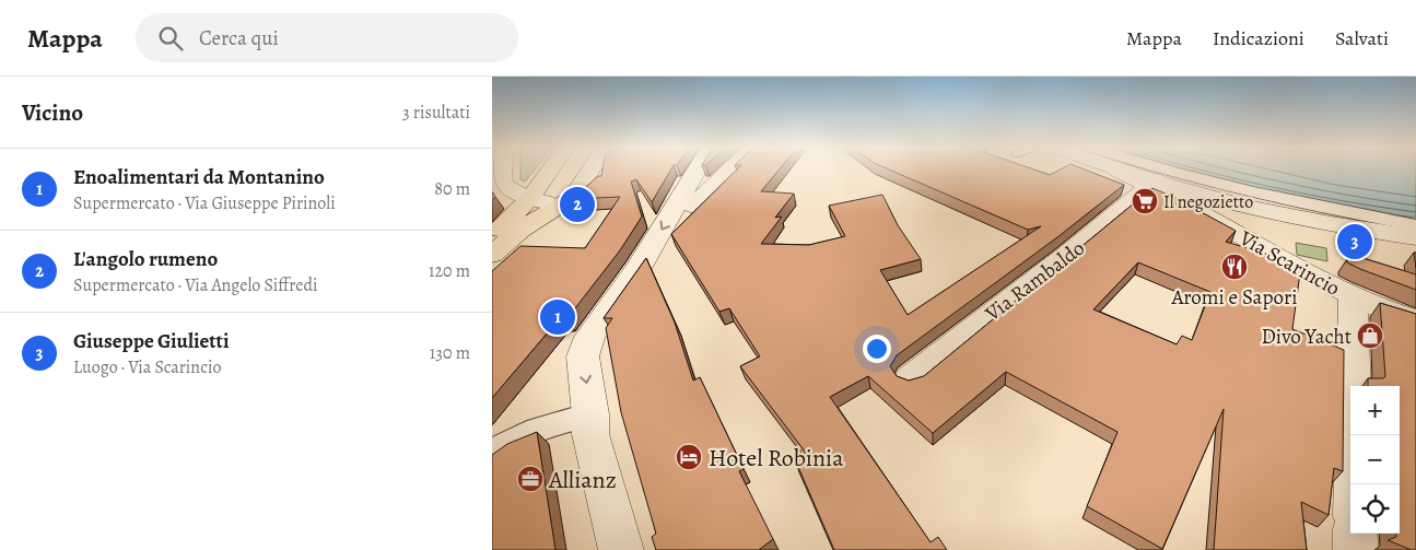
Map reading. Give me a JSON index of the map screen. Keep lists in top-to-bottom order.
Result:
{
  "streets": {
    "street": ["Via Scarincio", "Via Rambaldo"]
  },
  "crossings": [
    ["Via Scarincio", "Via Rambaldo"]
  ],
  "places": {
    "supermarket": ["Il negozietto"],
    "restaurant": ["Aromi e Sapori"],
    "shop": ["Divo Yacht"],
    "hotel": ["Hotel Robinia"],
    "office": ["Allianz"]
  },
  "page": {
    "header": "Mappa",
    "search": "Cerca qui",
    "nav": ["Mappa", "Indicazioni", "Salvati"],
    "heading": ["Vicino", "3 risultati"],
    "list": [
      {
        "mark": "1",
        "name": "Enoalimentari da Montanino",
        "note": "Supermercato · Via Giuseppe Pirinoli",
        "value": "80 m"
      },
      {
        "mark": "2",
        "name": "L'angolo rumeno",
        "note": "Supermercato · Via Angelo Siffredi",
        "value": "120 m"
      },
      {
        "mark": "3",
        "name": "Giuseppe Giulietti",
        "note": "Luogo · Via Scarincio",
        "value": "130 m"
      }
    ],
    "pins": ["2", "3", "1"],
    "map_buttons": ["+", "−"]
  }
}
